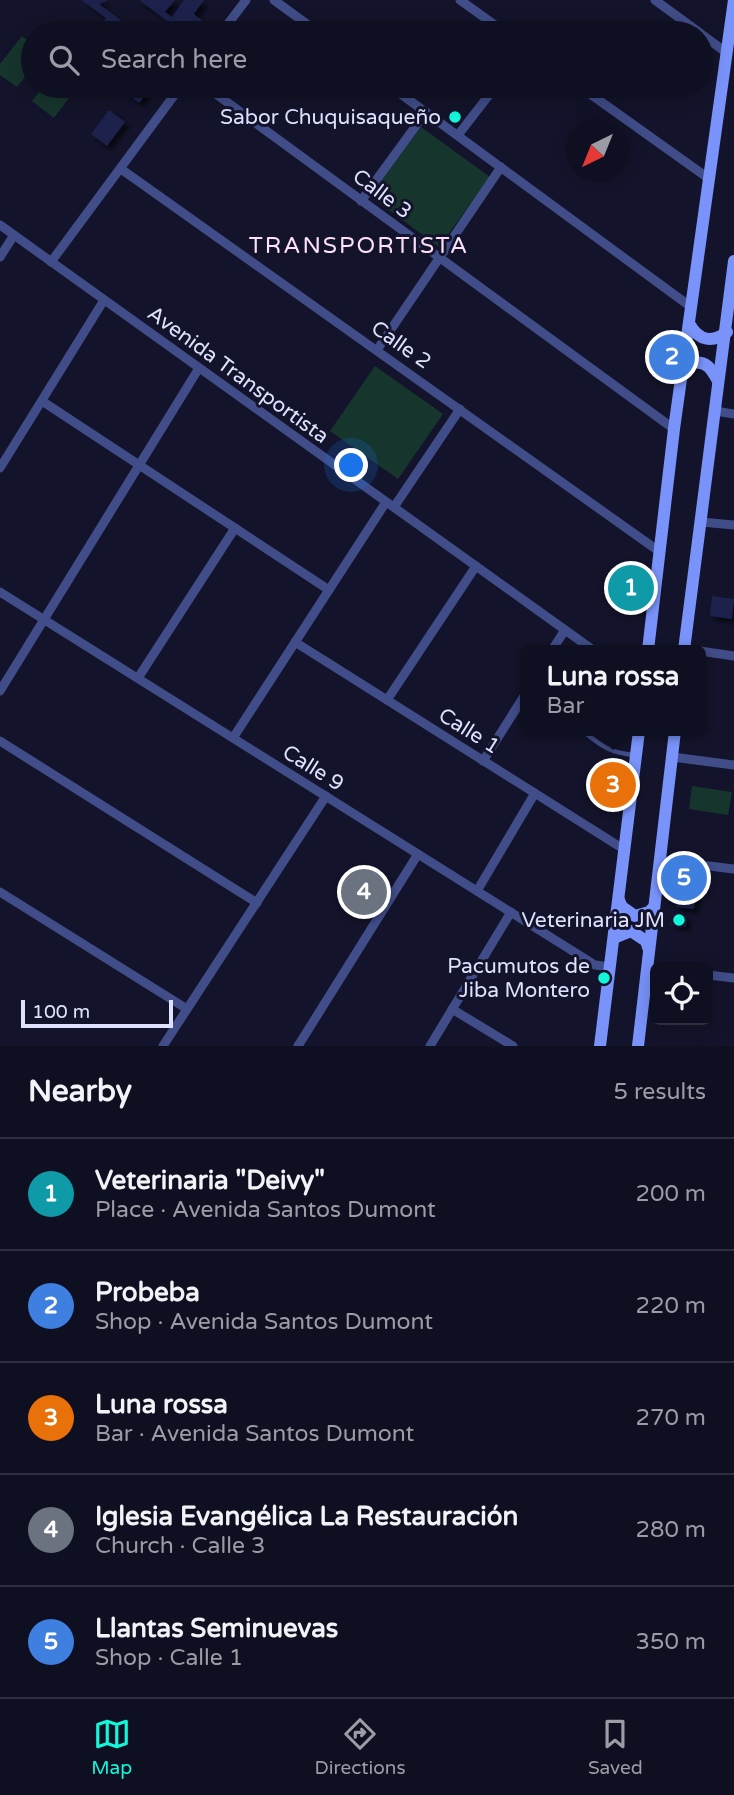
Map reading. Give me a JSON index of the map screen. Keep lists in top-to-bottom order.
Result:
{
  "streets": {
    "street": [
      "Calle 3",
      "Calle 2",
      "Avenida Transportista",
      "Calle 1",
      "Calle 9"
    ]
  },
  "districts": ["TRANSPORTISTA"],
  "places": ["Sabor Chuquisaqueño", "Veterinaria JM", "Pacumutos de Jiba Montero"],
  "scale_bar": "100 m",
  "north": "bottom left",
  "page": {
    "search": "Search here",
    "pins": [
      "2",
      "1",
      "3",
      "5",
      "4"
    ],
    "popup": ["Luna rossa", "Bar"],
    "scale": "100 m",
    "heading": ["Nearby", "5 results"],
    "list": [
      {
        "mark": "1",
        "name": "Veterinaria \"Deivy\"",
        "note": "Place · Avenida Santos Dumont",
        "value": "200 m"
      },
      {
        "mark": "2",
        "name": "Probeba",
        "note": "Shop · Avenida Santos Dumont",
        "value": "220 m"
      },
      {
        "mark": "3",
        "name": "Luna rossa",
        "note": "Bar · Avenida Santos Dumont",
        "value": "270 m"
      },
      {
        "mark": "4",
        "name": "Iglesia Evangélica La Restauración",
        "note": "Church · Calle 3",
        "value": "280 m"
      },
      {
        "mark": "5",
        "name": "Llantas Seminuevas",
        "note": "Shop · Calle 1",
        "value": "350 m"
      }
    ],
    "nav": ["Map", "Directions", "Saved"]
  }
}
